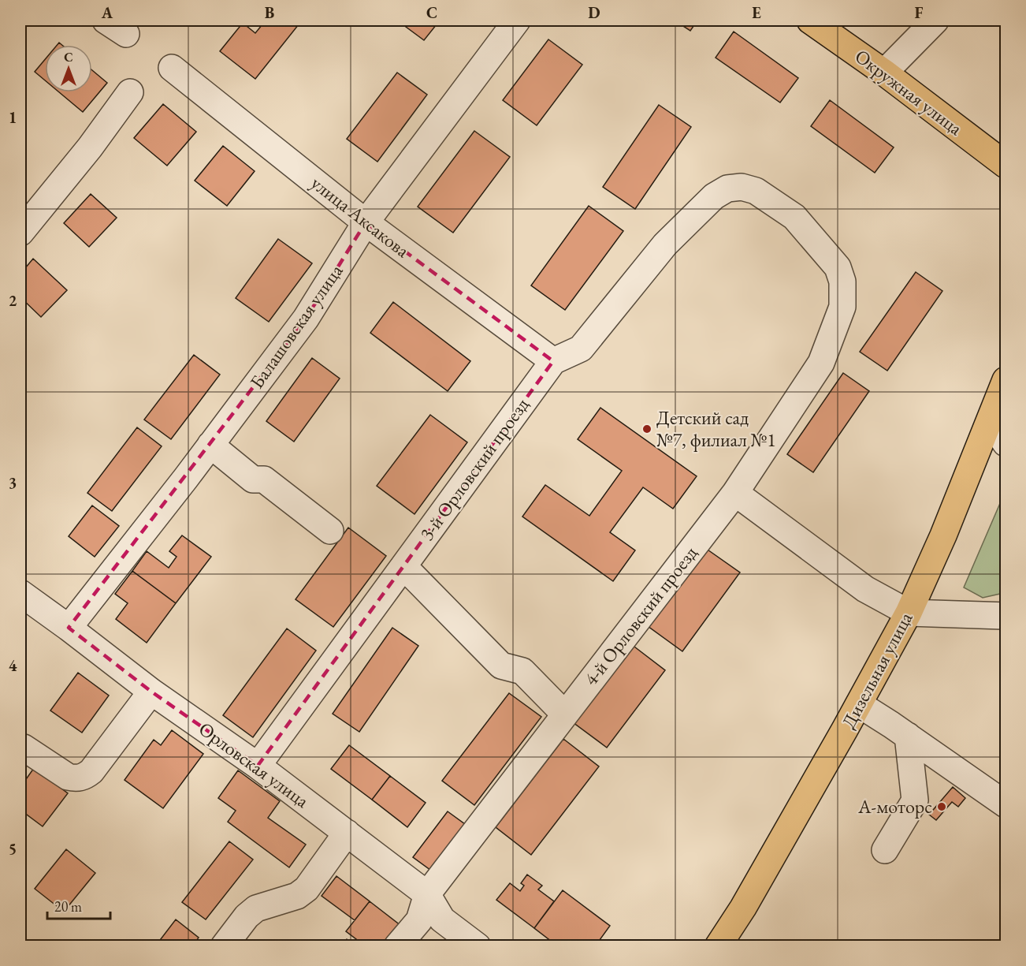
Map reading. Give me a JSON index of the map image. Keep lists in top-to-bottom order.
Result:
{
  "streets": {
    "main road": ["Окружная улица", "Дизельная улица"],
    "street": [
      "улица Аксакова",
      "Балашовская улица",
      "3-й Орловский проезд",
      "4-й Орловский проезд",
      "Орловская улица"
    ]
  },
  "crossings": [
    ["улица Аксакова", "Балашовская улица"],
    ["улица Аксакова", "3-й Орловский проезд"],
    ["Балашовская улица", "Орловская улица"],
    ["3-й Орловский проезд", "4-й Орловский проезд"],
    ["3-й Орловский проезд", "Орловская улица"],
    ["4-й Орловский проезд", "Орловская улица"]
  ],
  "places": ["Детский сад №7, филиал №1", "А-моторс"],
  "scale_bar": "20 m",
  "north": "top",
  "grid": {
    "columns": [
      "A",
      "B",
      "C",
      "D",
      "E",
      "F"
    ],
    "rows": [
      "1",
      "2",
      "3",
      "4",
      "5"
    ]
  }
}
